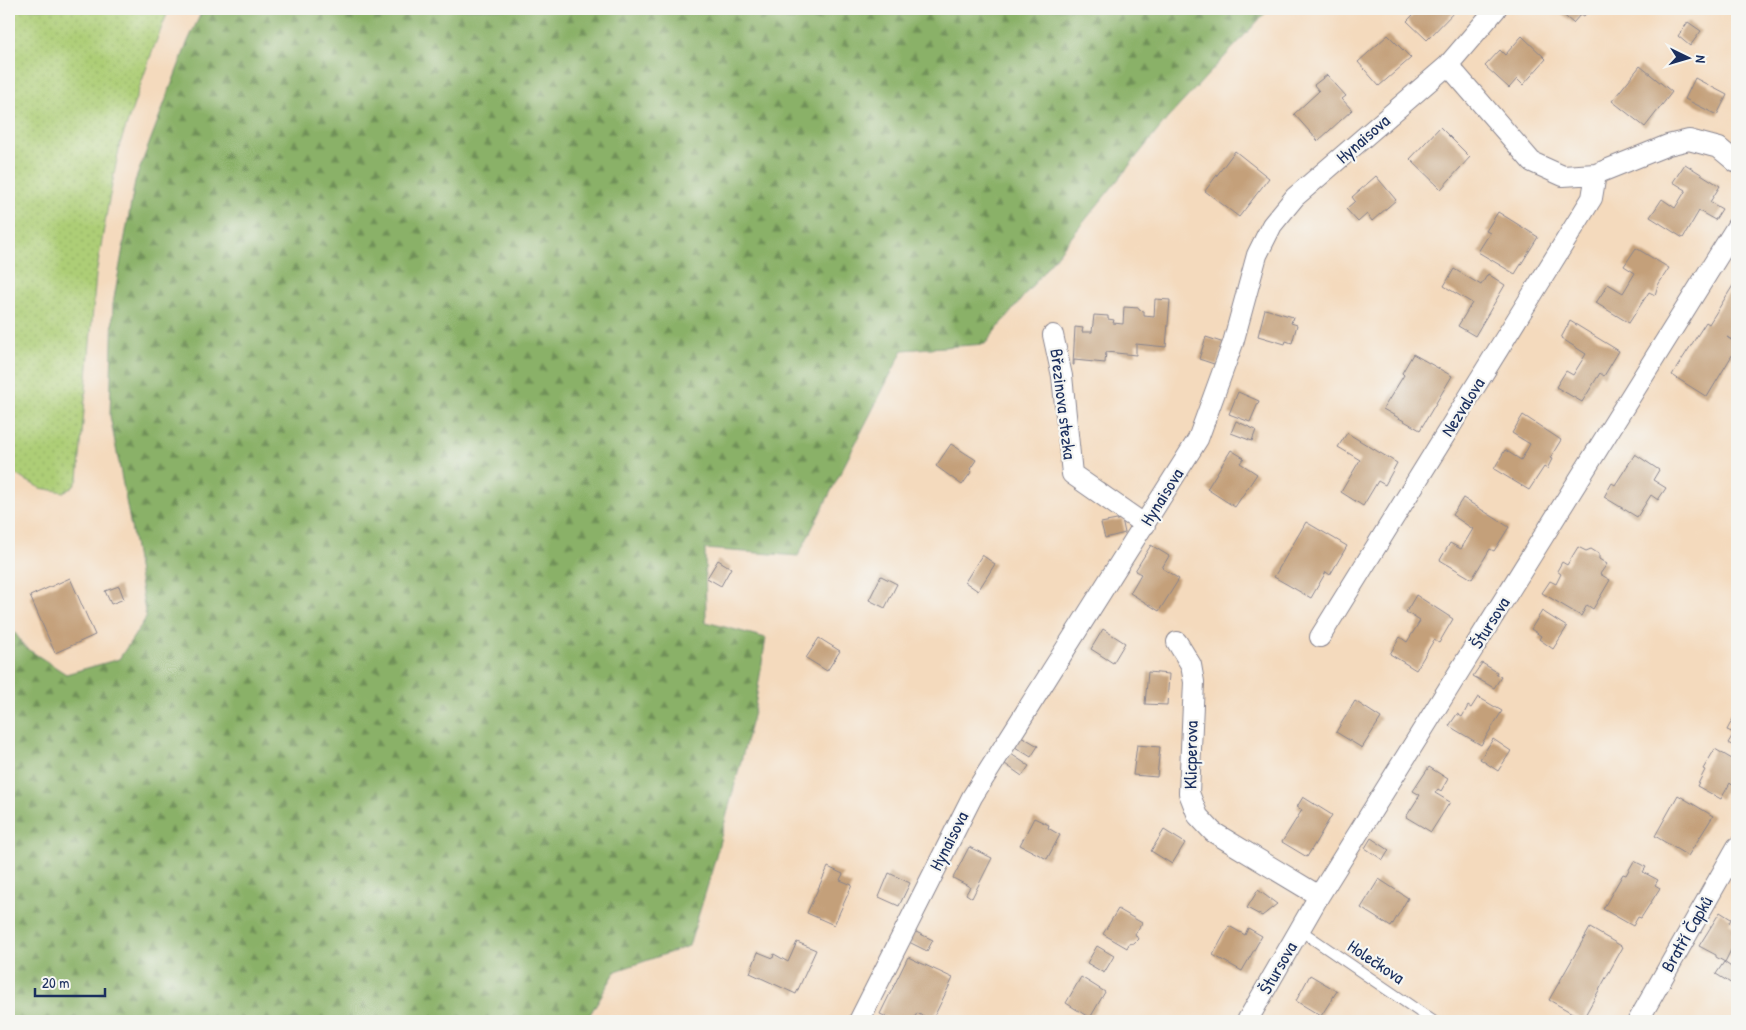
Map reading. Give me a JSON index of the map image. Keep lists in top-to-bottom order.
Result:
{
  "streets": {
    "street": [
      "Hynaisova",
      "Březinova stezka",
      "Nezvalova",
      "Štursova",
      "Klicperova",
      "Bratří Čapků"
    ],
    "lane": ["Holečkova"]
  },
  "crossings": [
    ["Hynaisova", "Březinova stezka"],
    ["Štursova", "Klicperova"],
    ["Štursova", "Holečkova"]
  ],
  "scale_bar": "20 m",
  "north": "right"
}
